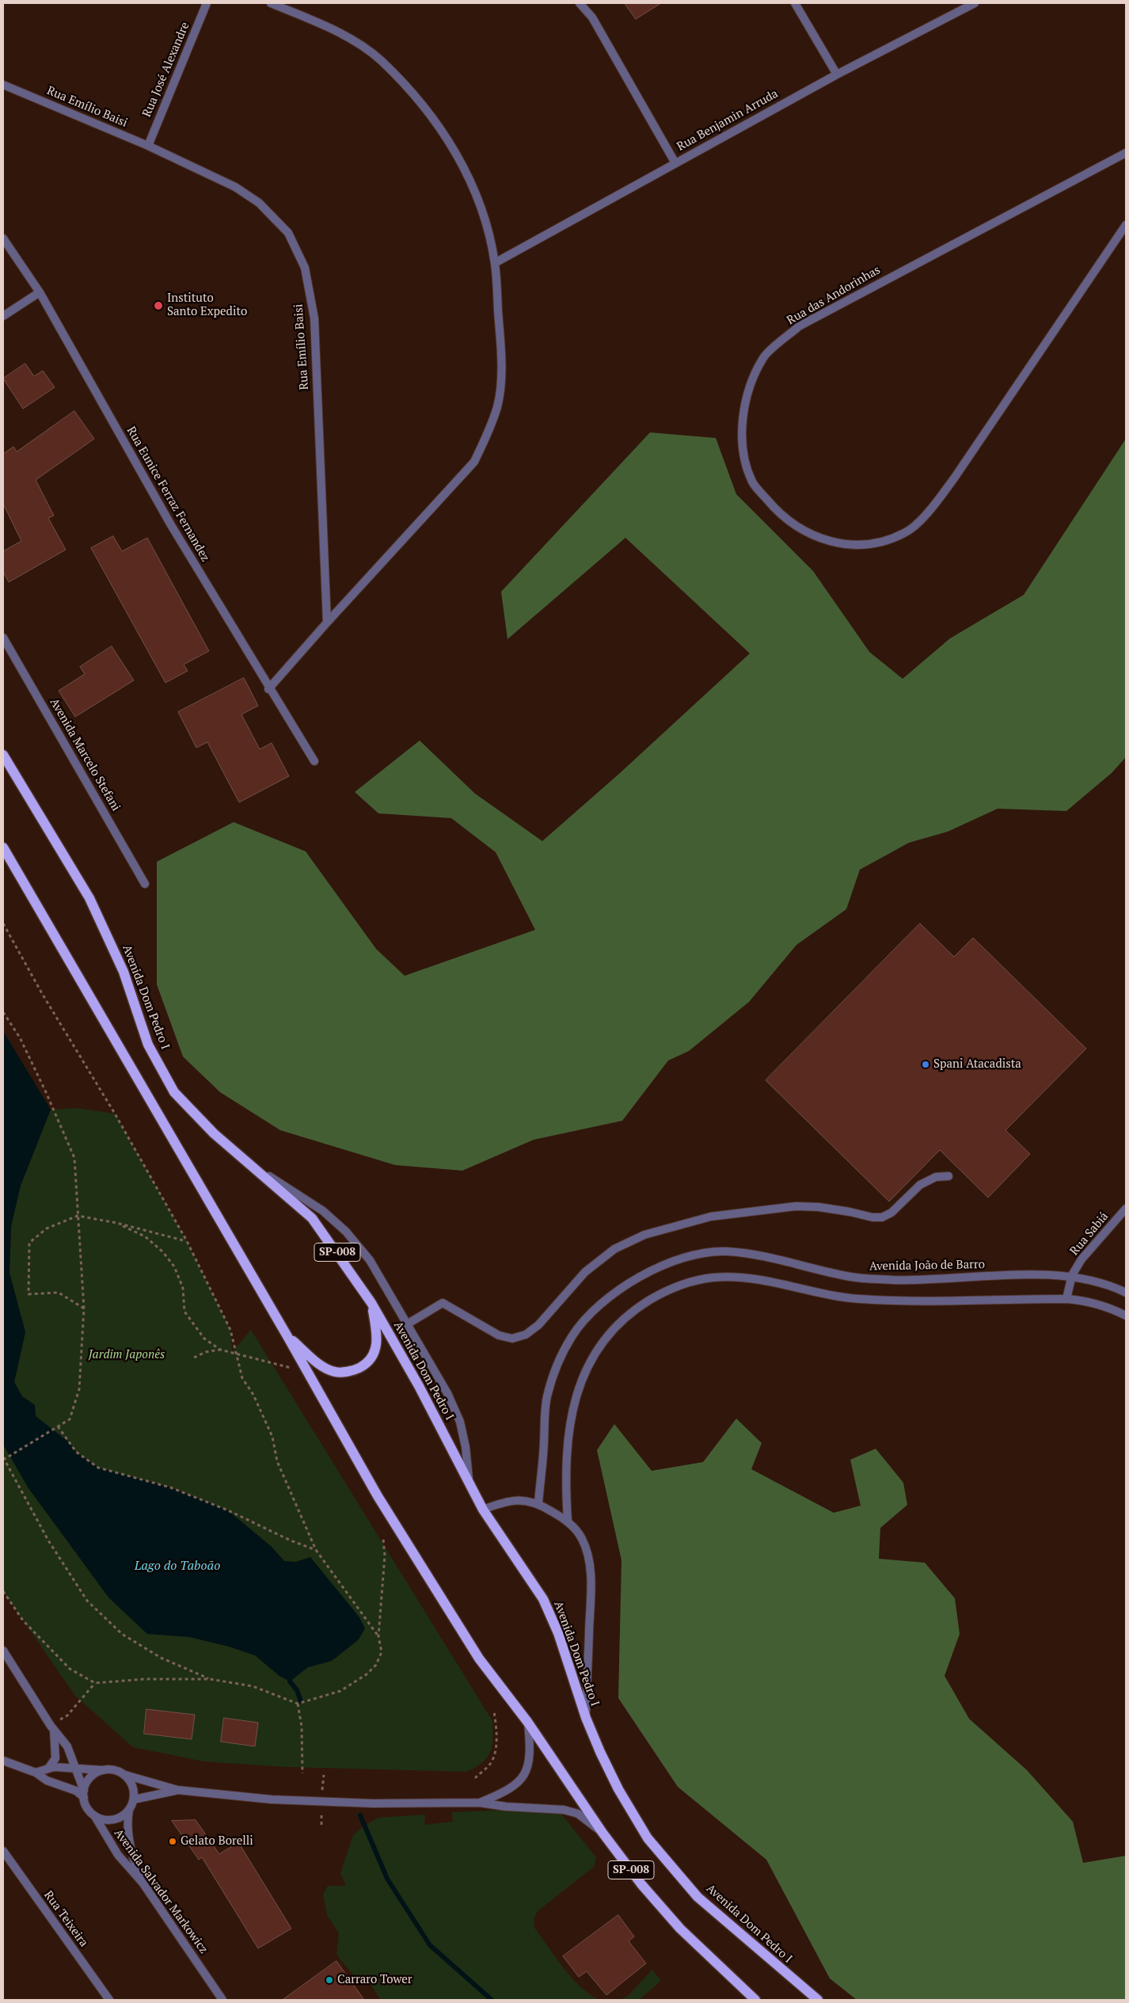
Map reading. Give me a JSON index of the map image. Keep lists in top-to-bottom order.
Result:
{
  "streets": {
    "main road": ["Avenida Dom Pedro I", "SP-008"],
    "street": [
      "Rua José Alexandre",
      "Rua Emílio Baisi",
      "Rua Benjamin Arruda",
      "Rua das Andorinhas",
      "Rua Eunice Ferraz Fernandez",
      "Avenida Marcelo Stefani",
      "Rua Sabiá",
      "Avenida João de Barro",
      "Avenida Salvador Markowicz",
      "Rua Teixeira"
    ]
  },
  "crossings": [
    ["Rua José Alexandre", "Rua Emílio Baisi"],
    ["Rua Sabiá", "Avenida João de Barro"]
  ],
  "water": ["Lago do Taboão"],
  "parks": ["Jardim Japonês"],
  "places": [
    "Instituto Santo Expedito",
    "Spani Atacadista",
    "Gelato Borelli",
    "Carraro Tower"
  ]
}
